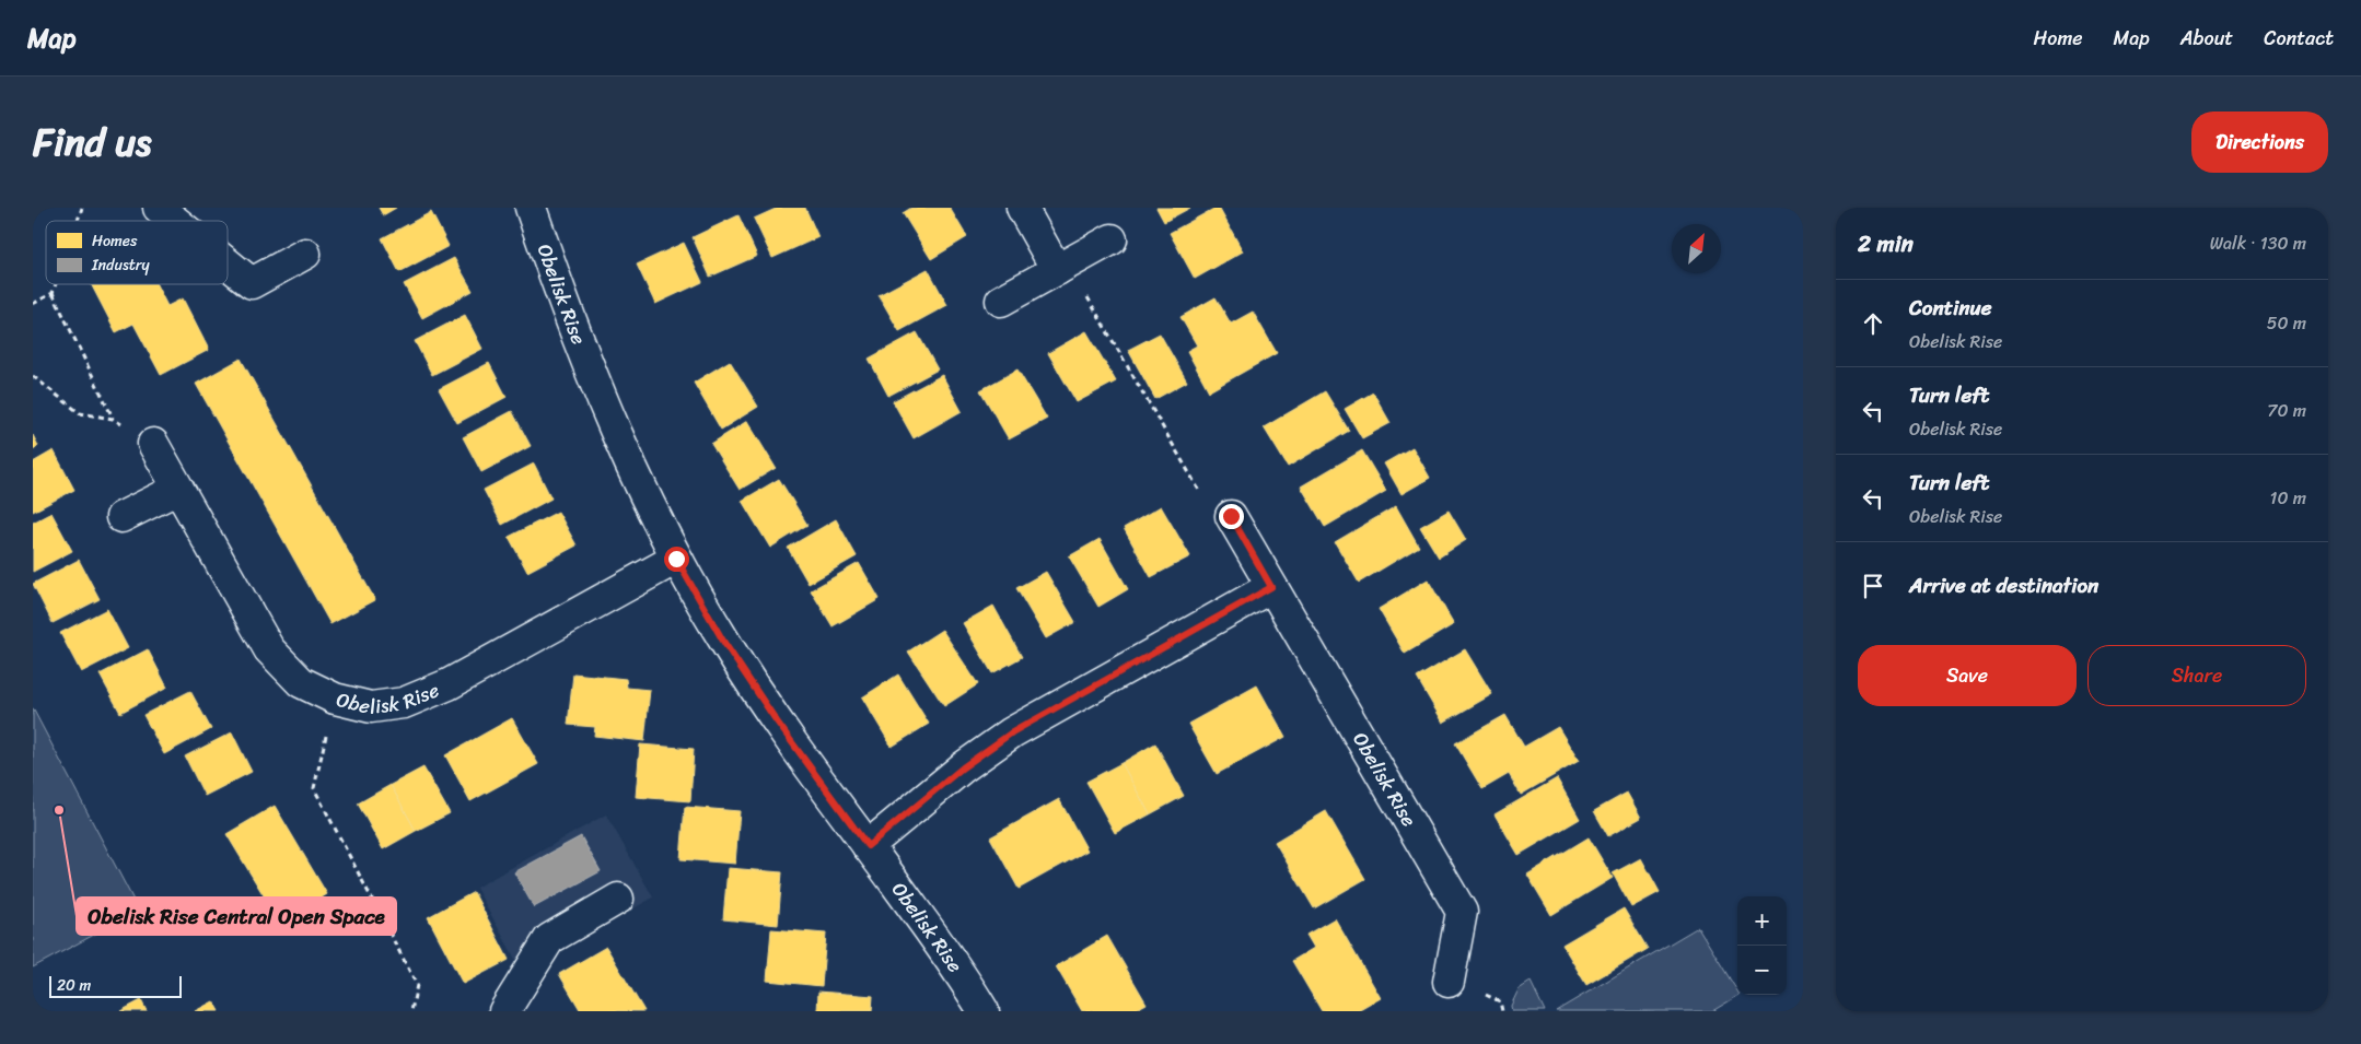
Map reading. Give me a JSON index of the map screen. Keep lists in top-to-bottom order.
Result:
{
  "streets": {
    "street": ["Obelisk Rise"]
  },
  "places": ["Obelisk Rise Central Open Space"],
  "legend": ["Homes", "Industry"],
  "scale_bar": "20 m",
  "north": "top right",
  "page": {
    "header": "Map",
    "nav": [
      "Home",
      "Map",
      "About",
      "Contact"
    ],
    "title": "Find us",
    "buttons": [
      "Directions",
      ["Save", "Share"]
    ],
    "heading": ["2 min", "Walk · 130 m"],
    "list": [
      ["Continue", "Obelisk Rise", "50 m"],
      ["Turn left", "Obelisk Rise", "70 m"],
      ["Turn left", "Obelisk Rise", "10 m"],
      "Arrive at destination"
    ],
    "map_buttons": ["+", "−"],
    "scale": "20 m"
  }
}
